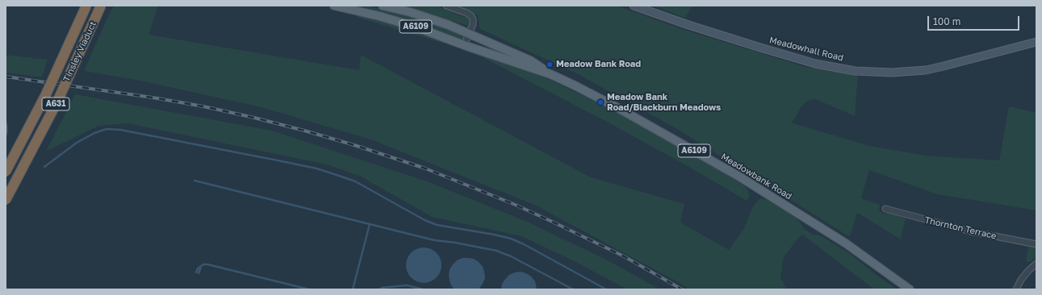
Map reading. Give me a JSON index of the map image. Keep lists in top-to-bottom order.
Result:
{
  "streets": {
    "highway": ["Tinsley Viaduct", "A631"],
    "main road": ["A6109", "Meadowbank Road"],
    "street": ["Meadowhall Road", "Thornton Terrace"]
  },
  "crossings": [
    ["A6109", "Meadowbank Road"]
  ],
  "places": ["Meadow Bank Road", "Meadow Bank Road/Blackburn Meadows"],
  "scale_bar": "100 m"
}
